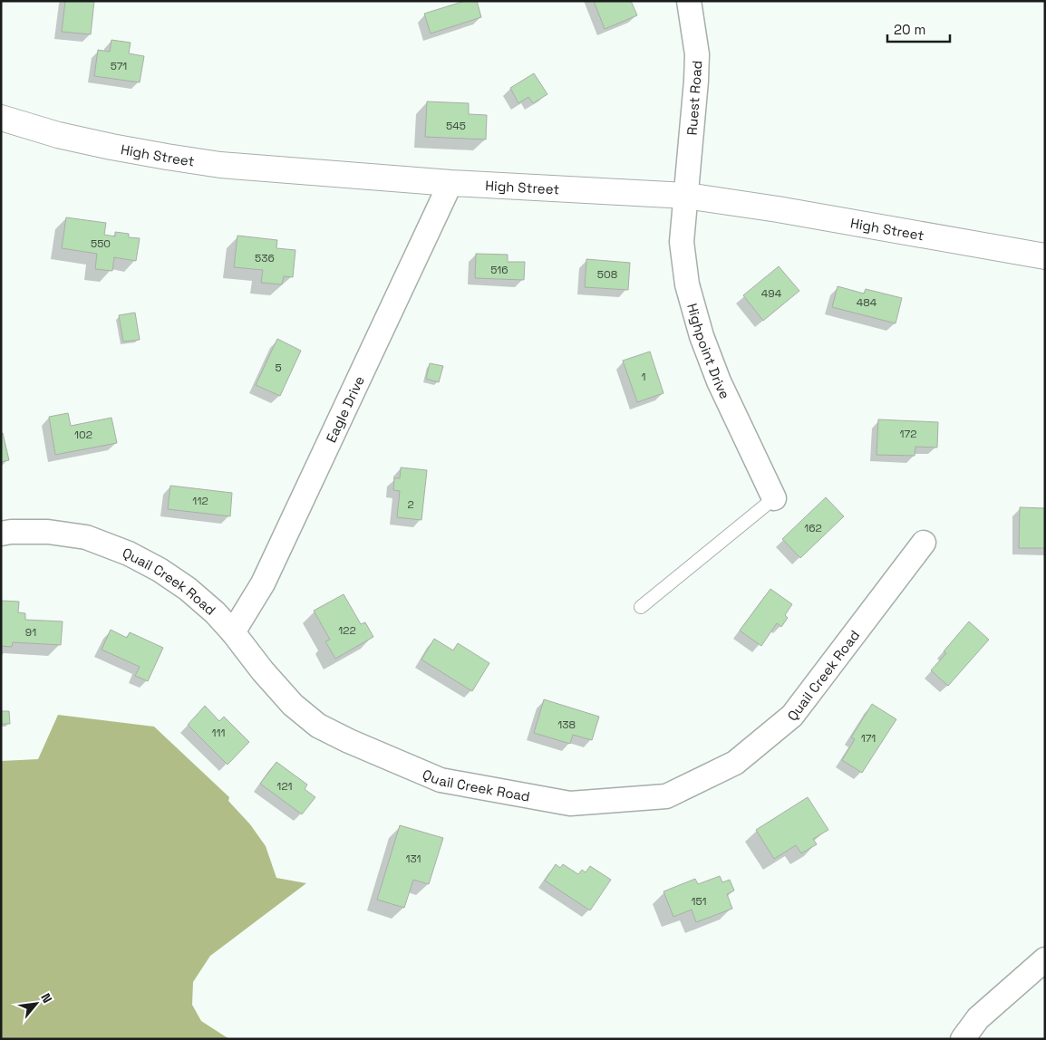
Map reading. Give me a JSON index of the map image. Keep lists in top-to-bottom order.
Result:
{
  "streets": {
    "street": [
      "Ruest Road",
      "High Street",
      "Highpoint Drive",
      "Eagle Drive",
      "Quail Creek Road"
    ]
  },
  "crossings": [
    ["Ruest Road", "High Street"],
    ["Ruest Road", "Highpoint Drive"],
    ["High Street", "Highpoint Drive"],
    ["High Street", "Eagle Drive"],
    ["Eagle Drive", "Quail Creek Road"]
  ],
  "house_numbers": [
    "571",
    "545",
    "550",
    "536",
    "516",
    "508",
    "494",
    "484",
    "5",
    "1",
    "172",
    "102",
    "112",
    "2",
    "162",
    "122",
    "91",
    "138",
    "111",
    "171",
    "121",
    "131",
    "151"
  ],
  "scale_bar": "20 m",
  "north": "top right"
}
